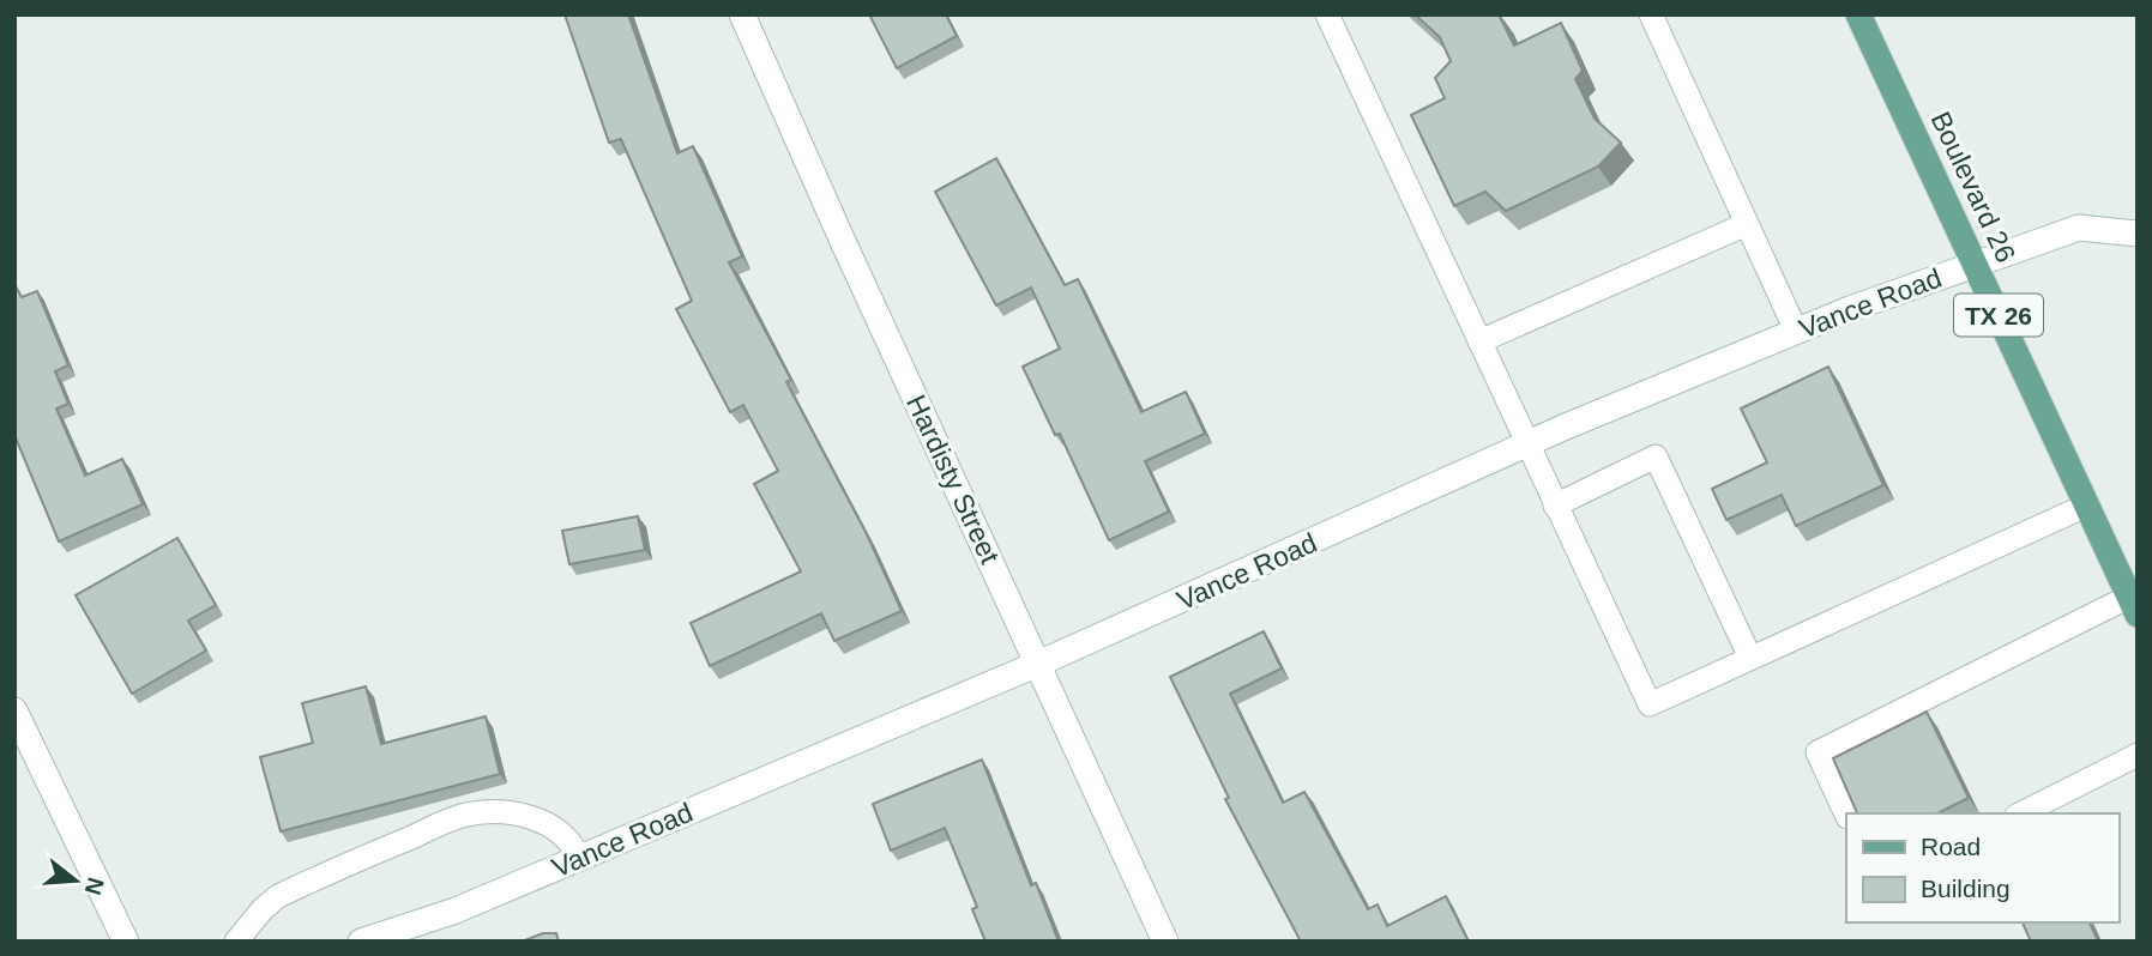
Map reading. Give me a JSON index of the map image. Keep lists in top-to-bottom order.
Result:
{
  "streets": {
    "main road": ["Boulevard 26", "TX 26"],
    "street": ["Vance Road", "Hardisty Street"]
  },
  "crossings": [
    ["Boulevard 26", "Vance Road"],
    ["Vance Road", "Hardisty Street"]
  ],
  "legend": ["Road", "Building"],
  "north": "right"
}
